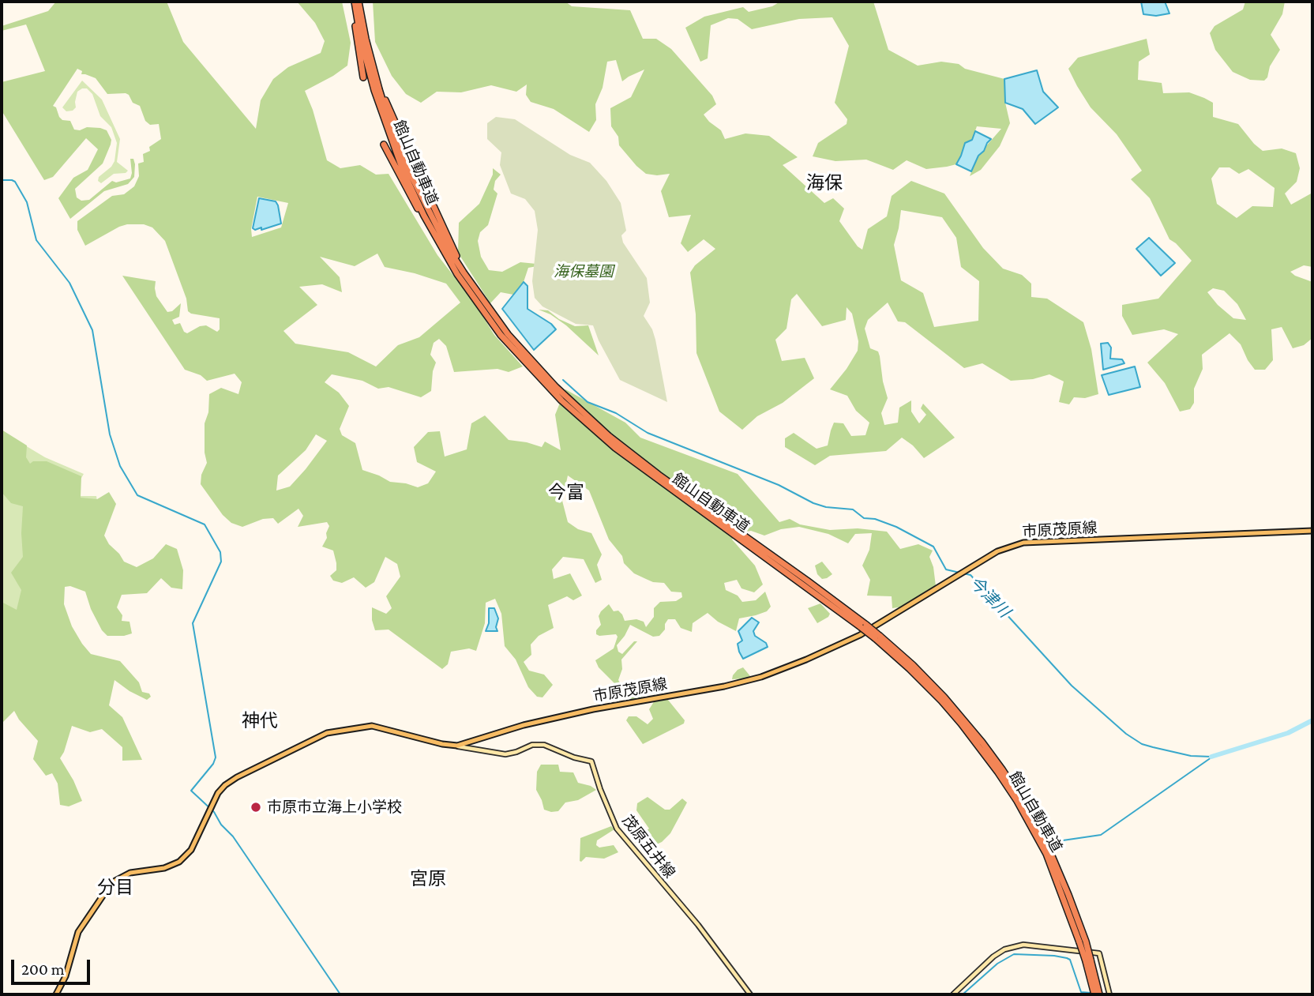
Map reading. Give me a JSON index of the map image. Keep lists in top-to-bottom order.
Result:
{
  "streets": {
    "highway": ["館山自動車道"],
    "main road": ["市原茂原線", "茂原五井線"]
  },
  "crossings": [
    ["市原茂原線", "茂原五井線"]
  ],
  "districts": [
    "海保",
    "今富",
    "神代",
    "宮原",
    "分目"
  ],
  "water": ["今津川"],
  "parks": ["海保墓園"],
  "places": ["市原市立海上小学校"],
  "scale_bar": "200 m"
}
